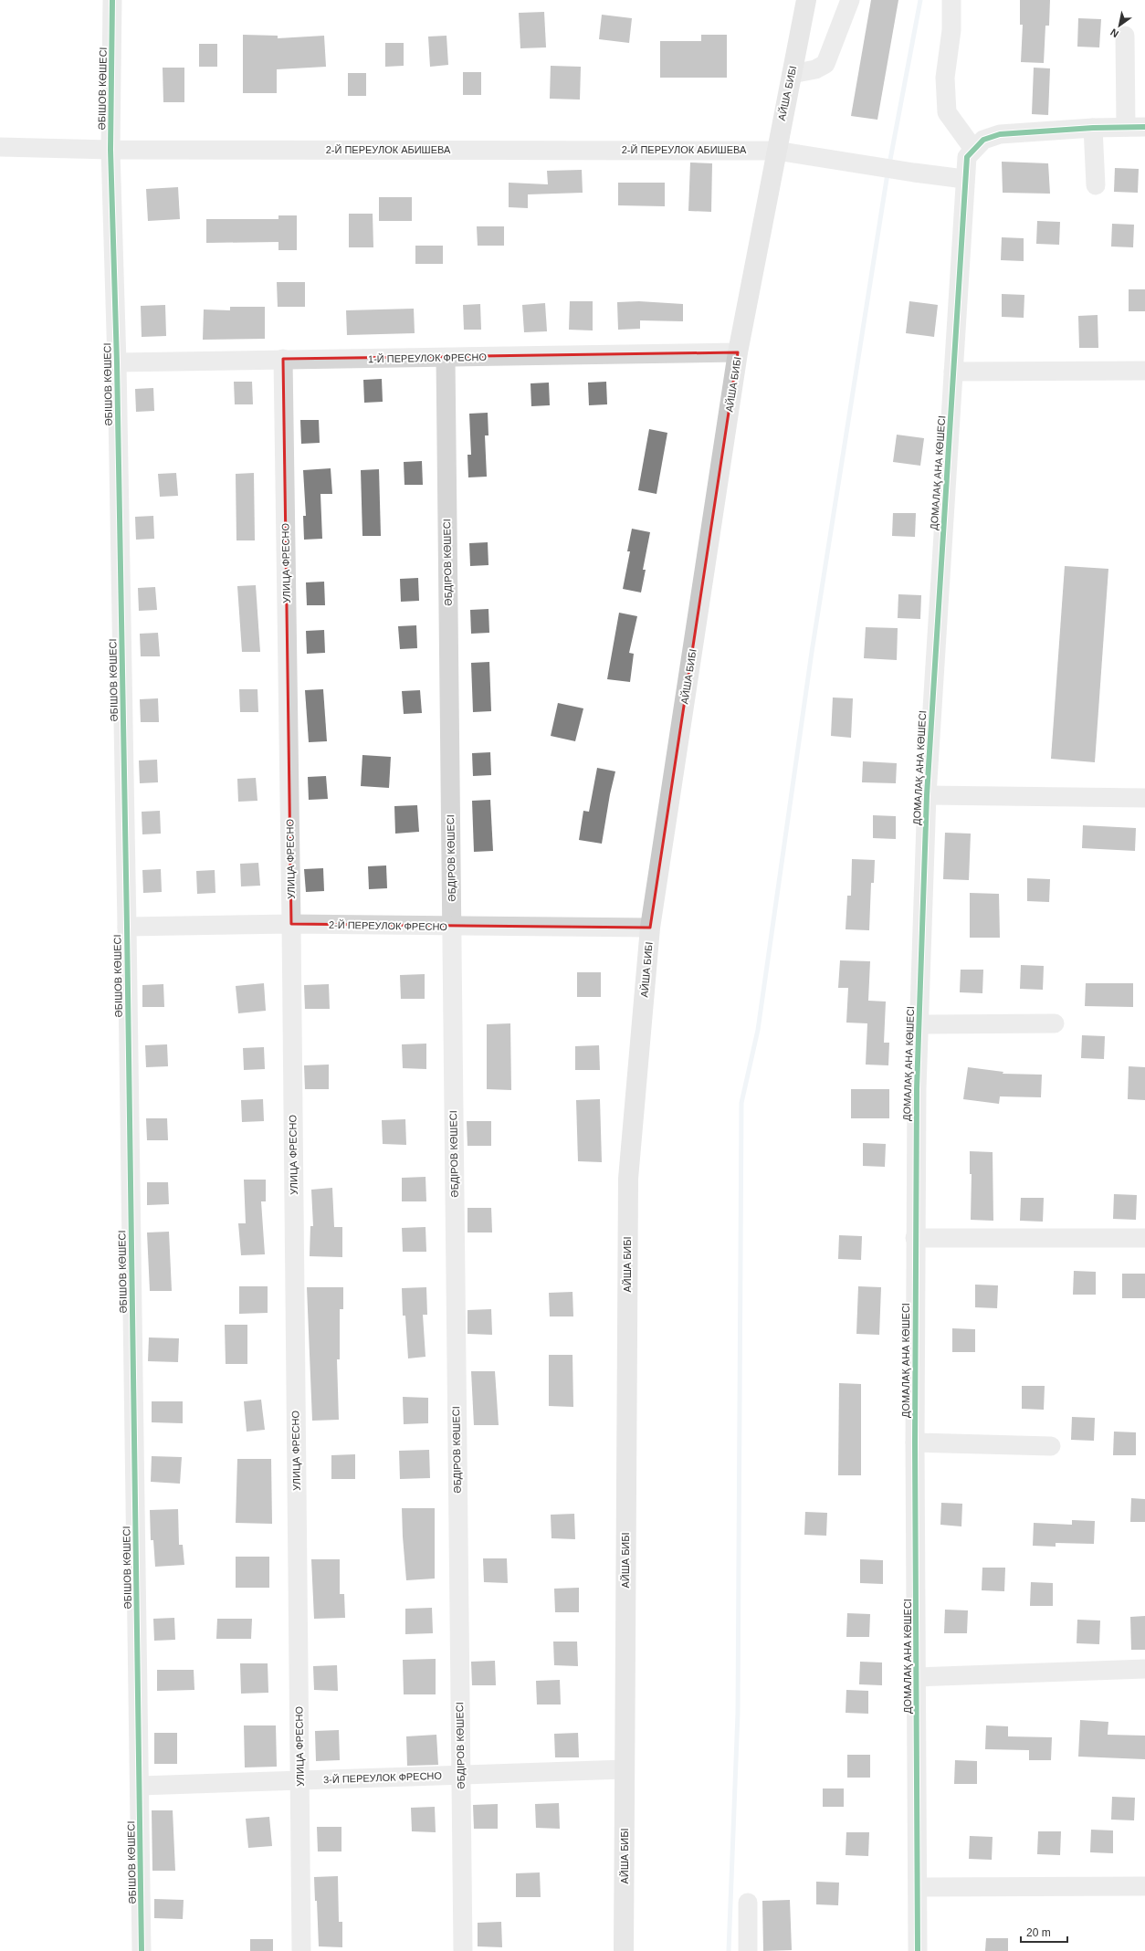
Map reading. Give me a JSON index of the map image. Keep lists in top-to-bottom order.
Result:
{
  "streets": {
    "main road": ["АЙША БИБІ"],
    "street": [
      "ӘБІШОВ КӨШЕСІ",
      "2-Й ПЕРЕУЛОК АБИШЕВА",
      "1-Й ПЕРЕУЛОК ФРЕСНО",
      "ДОМАЛАҚ АНА КӨШЕСІ",
      "ӘБДІРОВ КӨШЕСІ",
      "УЛИЦА ФРЕСНО",
      "2-Й ПЕРЕУЛОК ФРЕСНО",
      "3-Й ПЕРЕУЛОК ФРЕСНО"
    ]
  },
  "crossings": [
    ["ӘБІШОВ КӨШЕСІ", "2-Й ПЕРЕУЛОК АБИШЕВА"],
    ["ӘБІШОВ КӨШЕСІ", "1-Й ПЕРЕУЛОК ФРЕСНО"],
    ["ӘБІШОВ КӨШЕСІ", "2-Й ПЕРЕУЛОК ФРЕСНО"],
    ["ӘБІШОВ КӨШЕСІ", "3-Й ПЕРЕУЛОК ФРЕСНО"],
    ["АЙША БИБІ", "2-Й ПЕРЕУЛОК АБИШЕВА"],
    ["АЙША БИБІ", "1-Й ПЕРЕУЛОК ФРЕСНО"],
    ["АЙША БИБІ", "2-Й ПЕРЕУЛОК ФРЕСНО"],
    ["АЙША БИБІ", "3-Й ПЕРЕУЛОК ФРЕСНО"],
    ["2-Й ПЕРЕУЛОК АБИШЕВА", "ДОМАЛАҚ АНА КӨШЕСІ"],
    ["1-Й ПЕРЕУЛОК ФРЕСНО", "ӘБДІРОВ КӨШЕСІ"],
    ["1-Й ПЕРЕУЛОК ФРЕСНО", "УЛИЦА ФРЕСНО"],
    ["ӘБДІРОВ КӨШЕСІ", "2-Й ПЕРЕУЛОК ФРЕСНО"],
    ["ӘБДІРОВ КӨШЕСІ", "3-Й ПЕРЕУЛОК ФРЕСНО"],
    ["УЛИЦА ФРЕСНО", "2-Й ПЕРЕУЛОК ФРЕСНО"],
    ["УЛИЦА ФРЕСНО", "3-Й ПЕРЕУЛОК ФРЕСНО"]
  ],
  "scale_bar": "20 m",
  "north": "bottom left"
}
